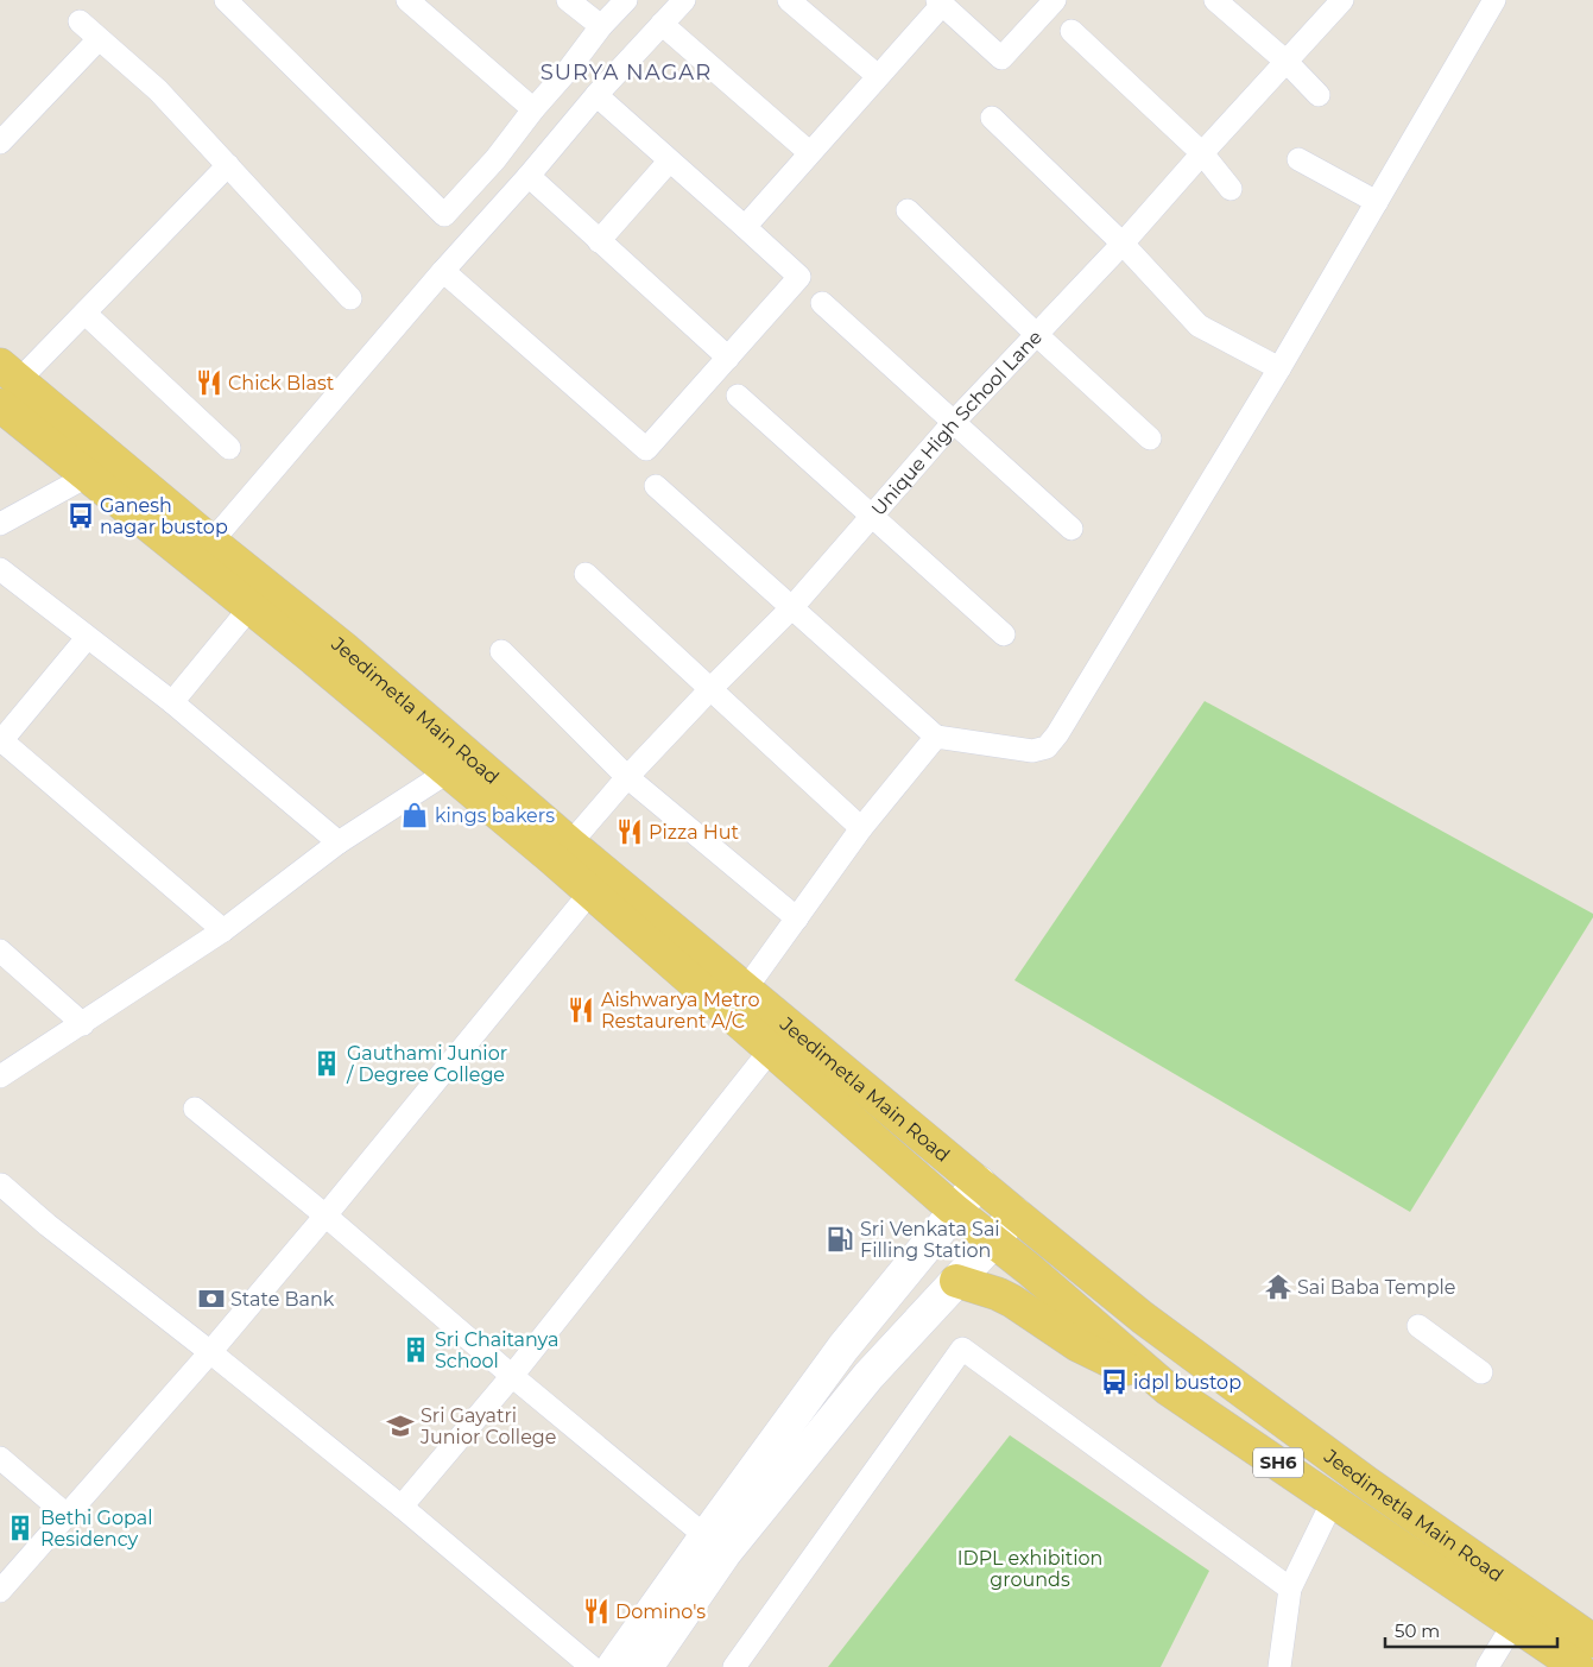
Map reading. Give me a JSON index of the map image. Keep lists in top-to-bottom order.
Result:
{
  "streets": {
    "main road": ["Jeedimetla Main Road", "SH6"],
    "street": ["Unique High School Lane"]
  },
  "crossings": [
    ["Unique High School Lane", "Jeedimetla Main Road"]
  ],
  "districts": ["SURYA NAGAR"],
  "parks": ["IDPL exhibition grounds"],
  "places": {
    "restaurant": [
      "Chick Blast",
      "Pizza Hut",
      "Aishwarya Metro Restaurent A/C",
      "Domino's"
    ],
    "bus stop": ["Ganesh nagar bustop", "idpl bustop"],
    "shop": ["kings bakers"],
    "building": ["Gauthami Junior / Degree College", "Sri Chaitanya School", "Bethi Gopal Residency"],
    "fuel station": ["Sri Venkata Sai Filling Station"],
    "temple": ["Sai Baba Temple"],
    "bank": ["State Bank"],
    "school or university": ["Sri Gayatri Junior College"]
  },
  "scale_bar": "50 m"
}
